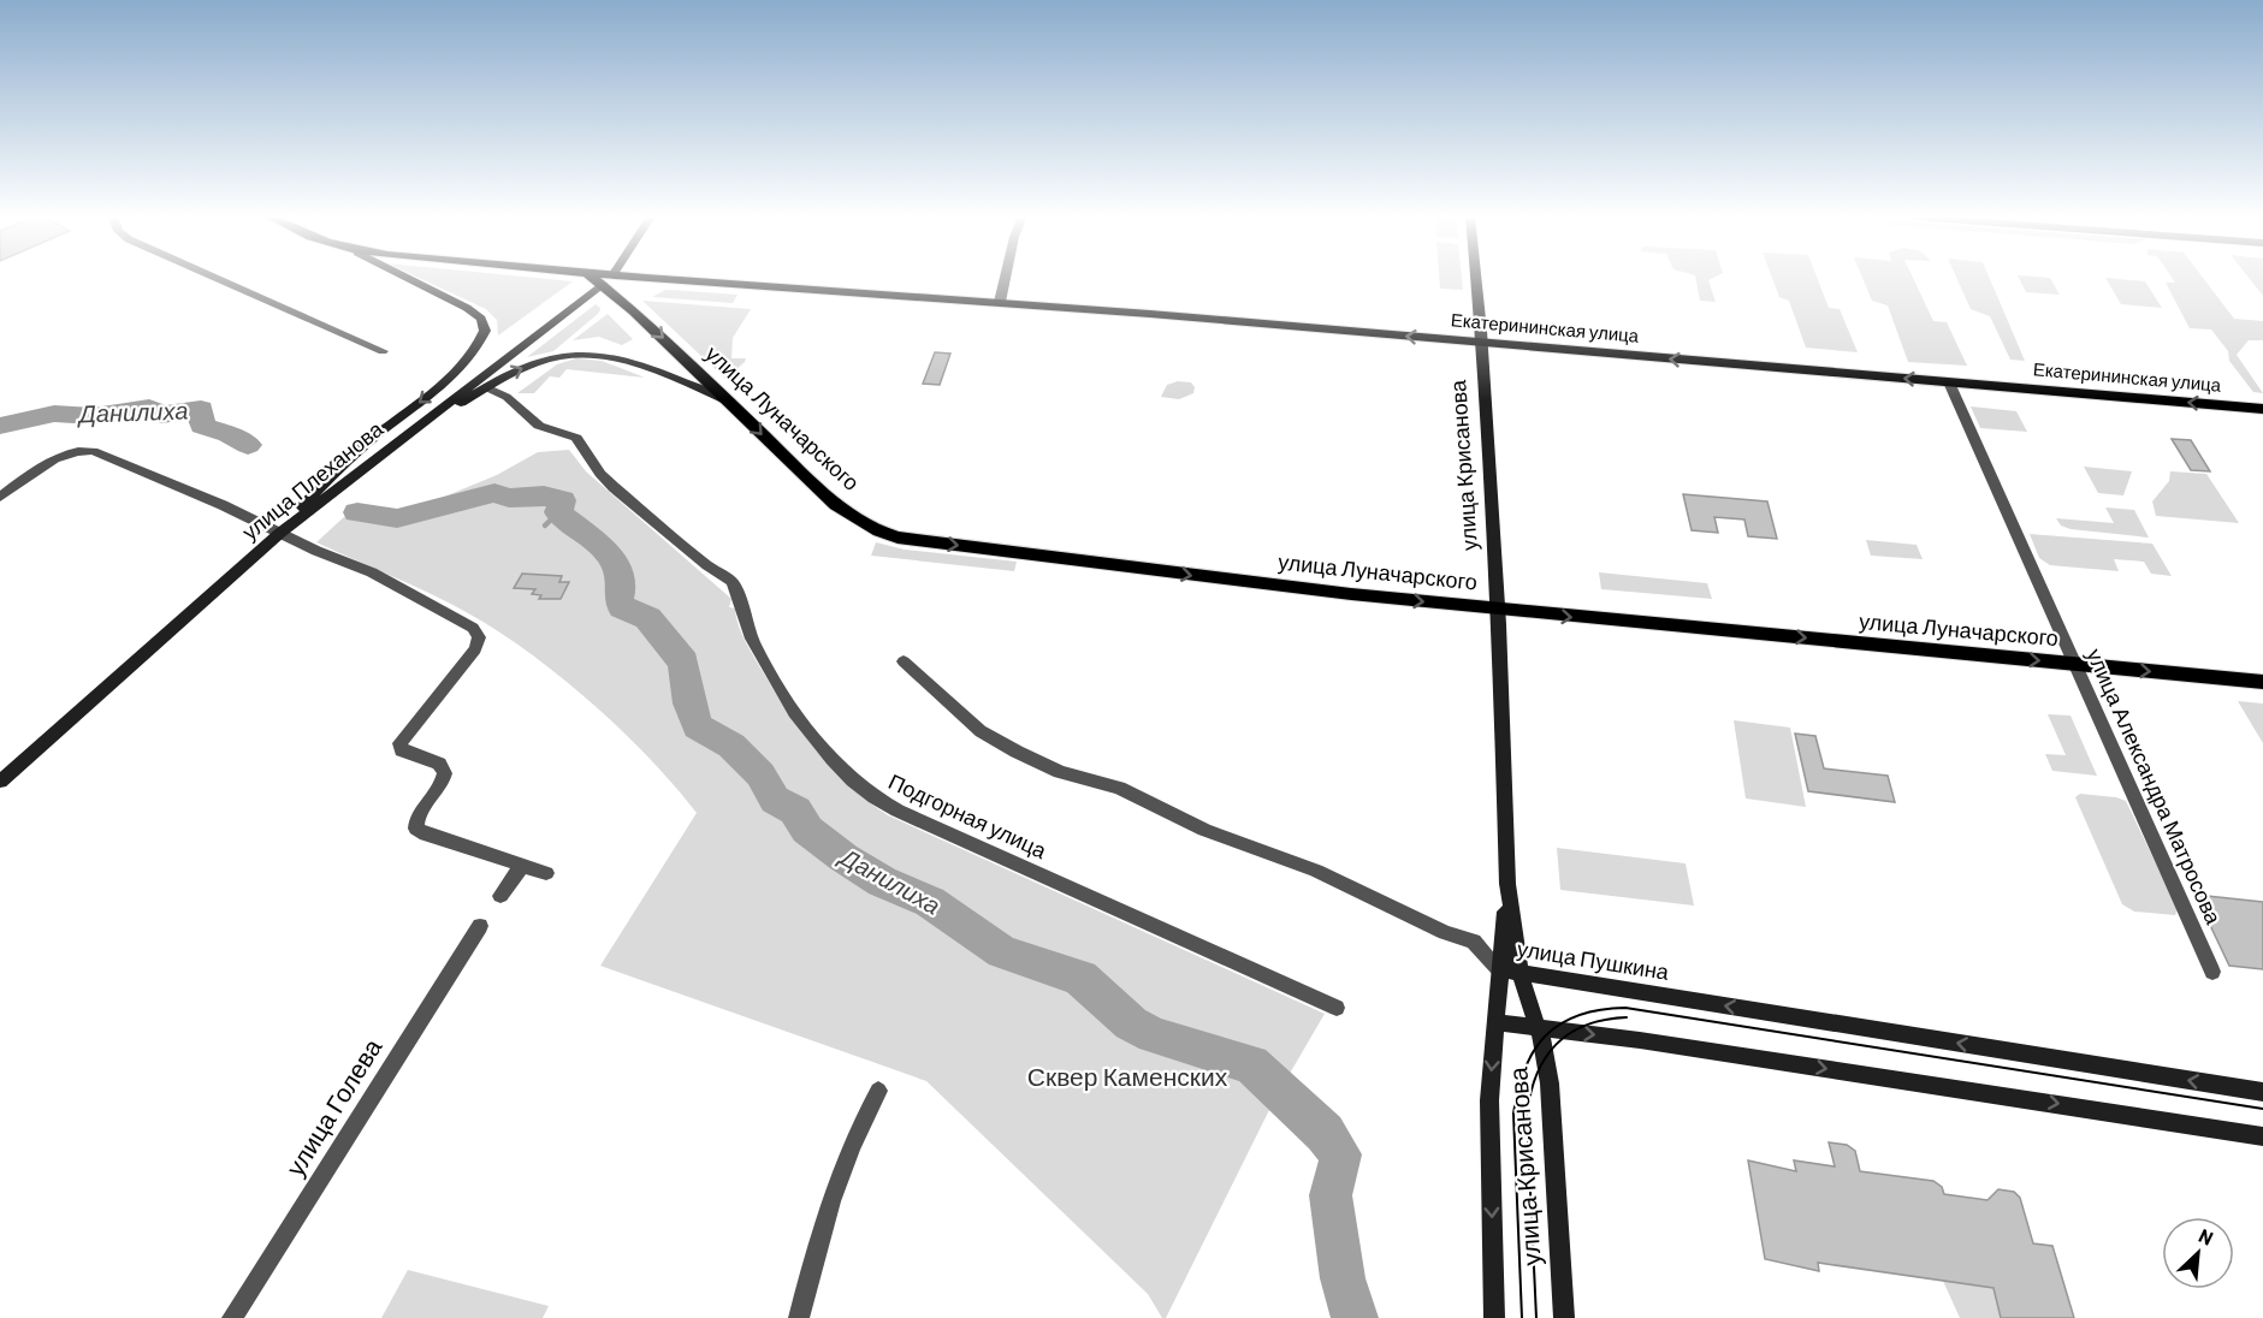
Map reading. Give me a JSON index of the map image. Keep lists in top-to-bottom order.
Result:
{
  "streets": {
    "main road": [
      "Екатерининская улица",
      "улица Луначарского",
      "улица Крисанова",
      "улица Плеханова",
      "улица Пушкина"
    ],
    "street": ["улица Александра Матросова", "Подгорная улица", "улица Голева"]
  },
  "crossings": [
    ["Екатерининская улица", "улица Луначарского"],
    ["Екатерининская улица", "улица Крисанова"],
    ["Екатерининская улица", "улица Плеханова"],
    ["Екатерининская улица", "улица Александра Матросова"],
    ["улица Луначарского", "улица Крисанова"],
    ["улица Луначарского", "улица Плеханова"],
    ["улица Луначарского", "улица Александра Матросова"],
    ["улица Крисанова", "улица Пушкина"]
  ],
  "one_way": ["Екатерининская улица", "улица Луначарского", "улица Пушкина"],
  "water": ["Данилиха"],
  "parks": ["Сквер Каменских"],
  "north": "top right"
}
